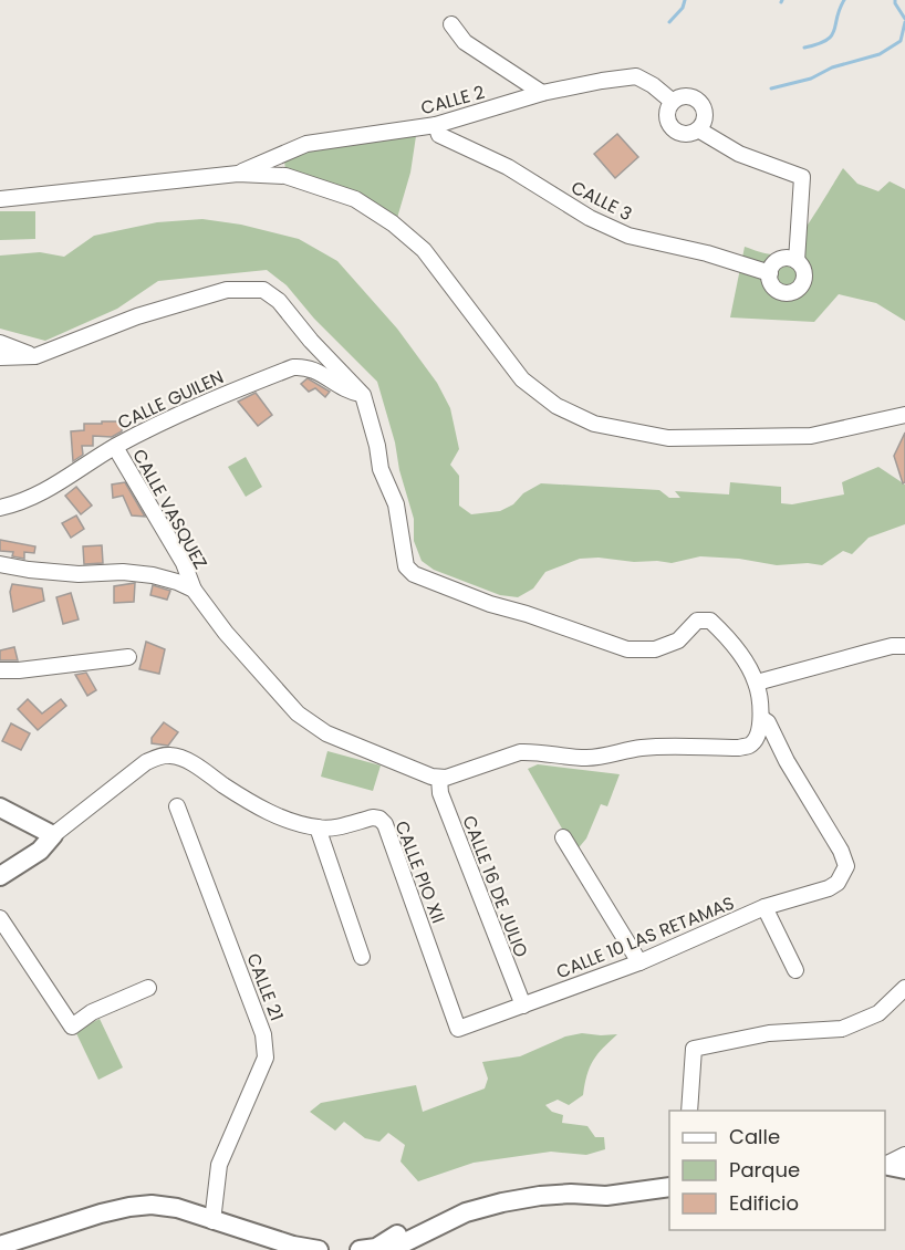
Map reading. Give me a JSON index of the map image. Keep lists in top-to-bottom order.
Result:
{
  "streets": {
    "street": [
      "CALLE 2",
      "CALLE 3",
      "CALLE GUILEN",
      "CALLE VASQUEZ",
      "CALLE PIO XII",
      "CALLE 16 DE JULIO",
      "CALLE 10 LAS RETAMAS",
      "CALLE 21"
    ]
  },
  "crossings": [
    ["CALLE 2", "CALLE 3"],
    ["CALLE GUILEN", "CALLE VASQUEZ"],
    ["CALLE VASQUEZ", "CALLE 16 DE JULIO"],
    ["CALLE PIO XII", "CALLE 10 LAS RETAMAS"],
    ["CALLE 16 DE JULIO", "CALLE 10 LAS RETAMAS"]
  ],
  "legend": ["Calle", "Parque", "Edificio"]
}
